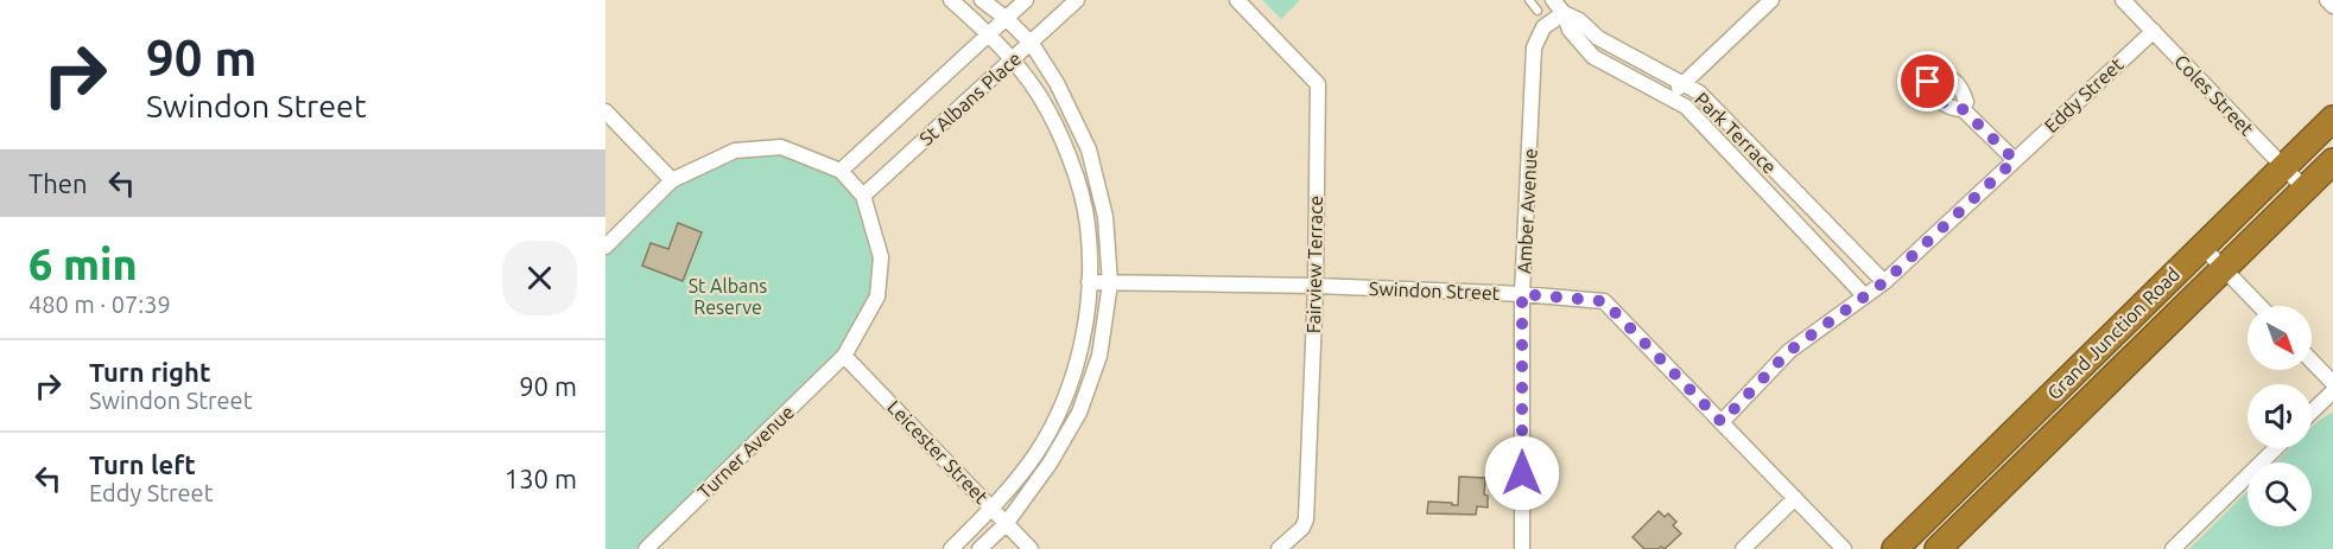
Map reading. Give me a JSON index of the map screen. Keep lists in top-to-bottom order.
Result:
{
  "streets": {
    "highway": ["Grand Junction Road"],
    "street": [
      "Eddy Street",
      "Coles Street",
      "St Albans Place",
      "Park Terrace",
      "Amber Avenue",
      "Fairview Terrace",
      "Swindon Street",
      "Turner Avenue",
      "Leicester Street"
    ]
  },
  "crossings": [
    ["Eddy Street", "Coles Street"],
    ["Eddy Street", "Park Terrace"],
    ["Eddy Street", "Swindon Street"],
    ["Coles Street", "Grand Junction Road"],
    ["St Albans Place", "Turner Avenue"],
    ["Park Terrace", "Amber Avenue"],
    ["Amber Avenue", "Swindon Street"],
    ["Fairview Terrace", "Swindon Street"],
    ["Turner Avenue", "Leicester Street"]
  ],
  "parks": ["St Albans Reserve"],
  "north": "bottom right",
  "page": {
    "turn": ["90 m", "Swindon Street"],
    "then": "Then",
    "heading": ["6 min", "480 m · 07:39"],
    "list": [
      {
        "name": "Turn right",
        "note": "Swindon Street",
        "value": "90 m"
      },
      {
        "name": "Turn left",
        "note": "Eddy Street",
        "value": "130 m"
      }
    ]
  }
}
